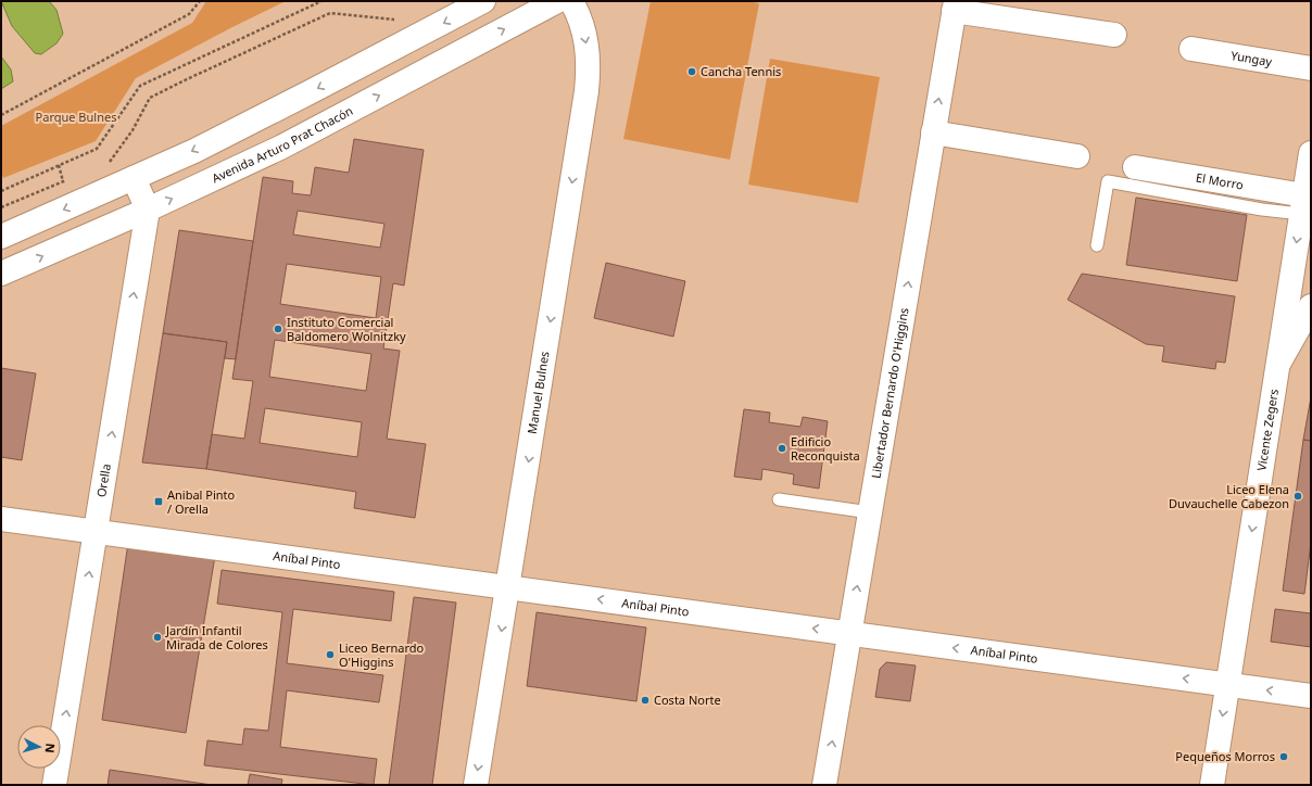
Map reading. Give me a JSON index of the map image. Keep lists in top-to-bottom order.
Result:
{
  "streets": {
    "street": [
      "Yungay",
      "Avenida Arturo Prat Chacón",
      "El Morro",
      "Manuel Bulnes",
      "Libertador Bernardo O'Higgins",
      "Vicente Zegers",
      "Orella",
      "Aníbal Pinto"
    ]
  },
  "crossings": [
    ["Avenida Arturo Prat Chacón", "Orella"],
    ["El Morro", "Vicente Zegers"],
    ["Manuel Bulnes", "Aníbal Pinto"],
    ["Libertador Bernardo O'Higgins", "Aníbal Pinto"],
    ["Vicente Zegers", "Aníbal Pinto"],
    ["Orella", "Aníbal Pinto"]
  ],
  "one_way": [
    "Manuel Bulnes",
    "Libertador Bernardo O'Higgins",
    "Vicente Zegers",
    "Orella",
    "Aníbal Pinto"
  ],
  "parks": ["Parque Bulnes"],
  "places": {
    "other": [
      "Cancha Tennis",
      "Instituto Comercial Baldomero Wolnitzky",
      "Edificio Reconquista",
      "Liceo Elena Duvauchelle Cabezon",
      "Jardín Infantil Mirada de Colores",
      "Liceo Bernardo O'Higgins",
      "Costa Norte",
      "Pequeños Morros"
    ],
    "transit": ["Anibal Pinto / Orella"]
  },
  "north": "right"
}
